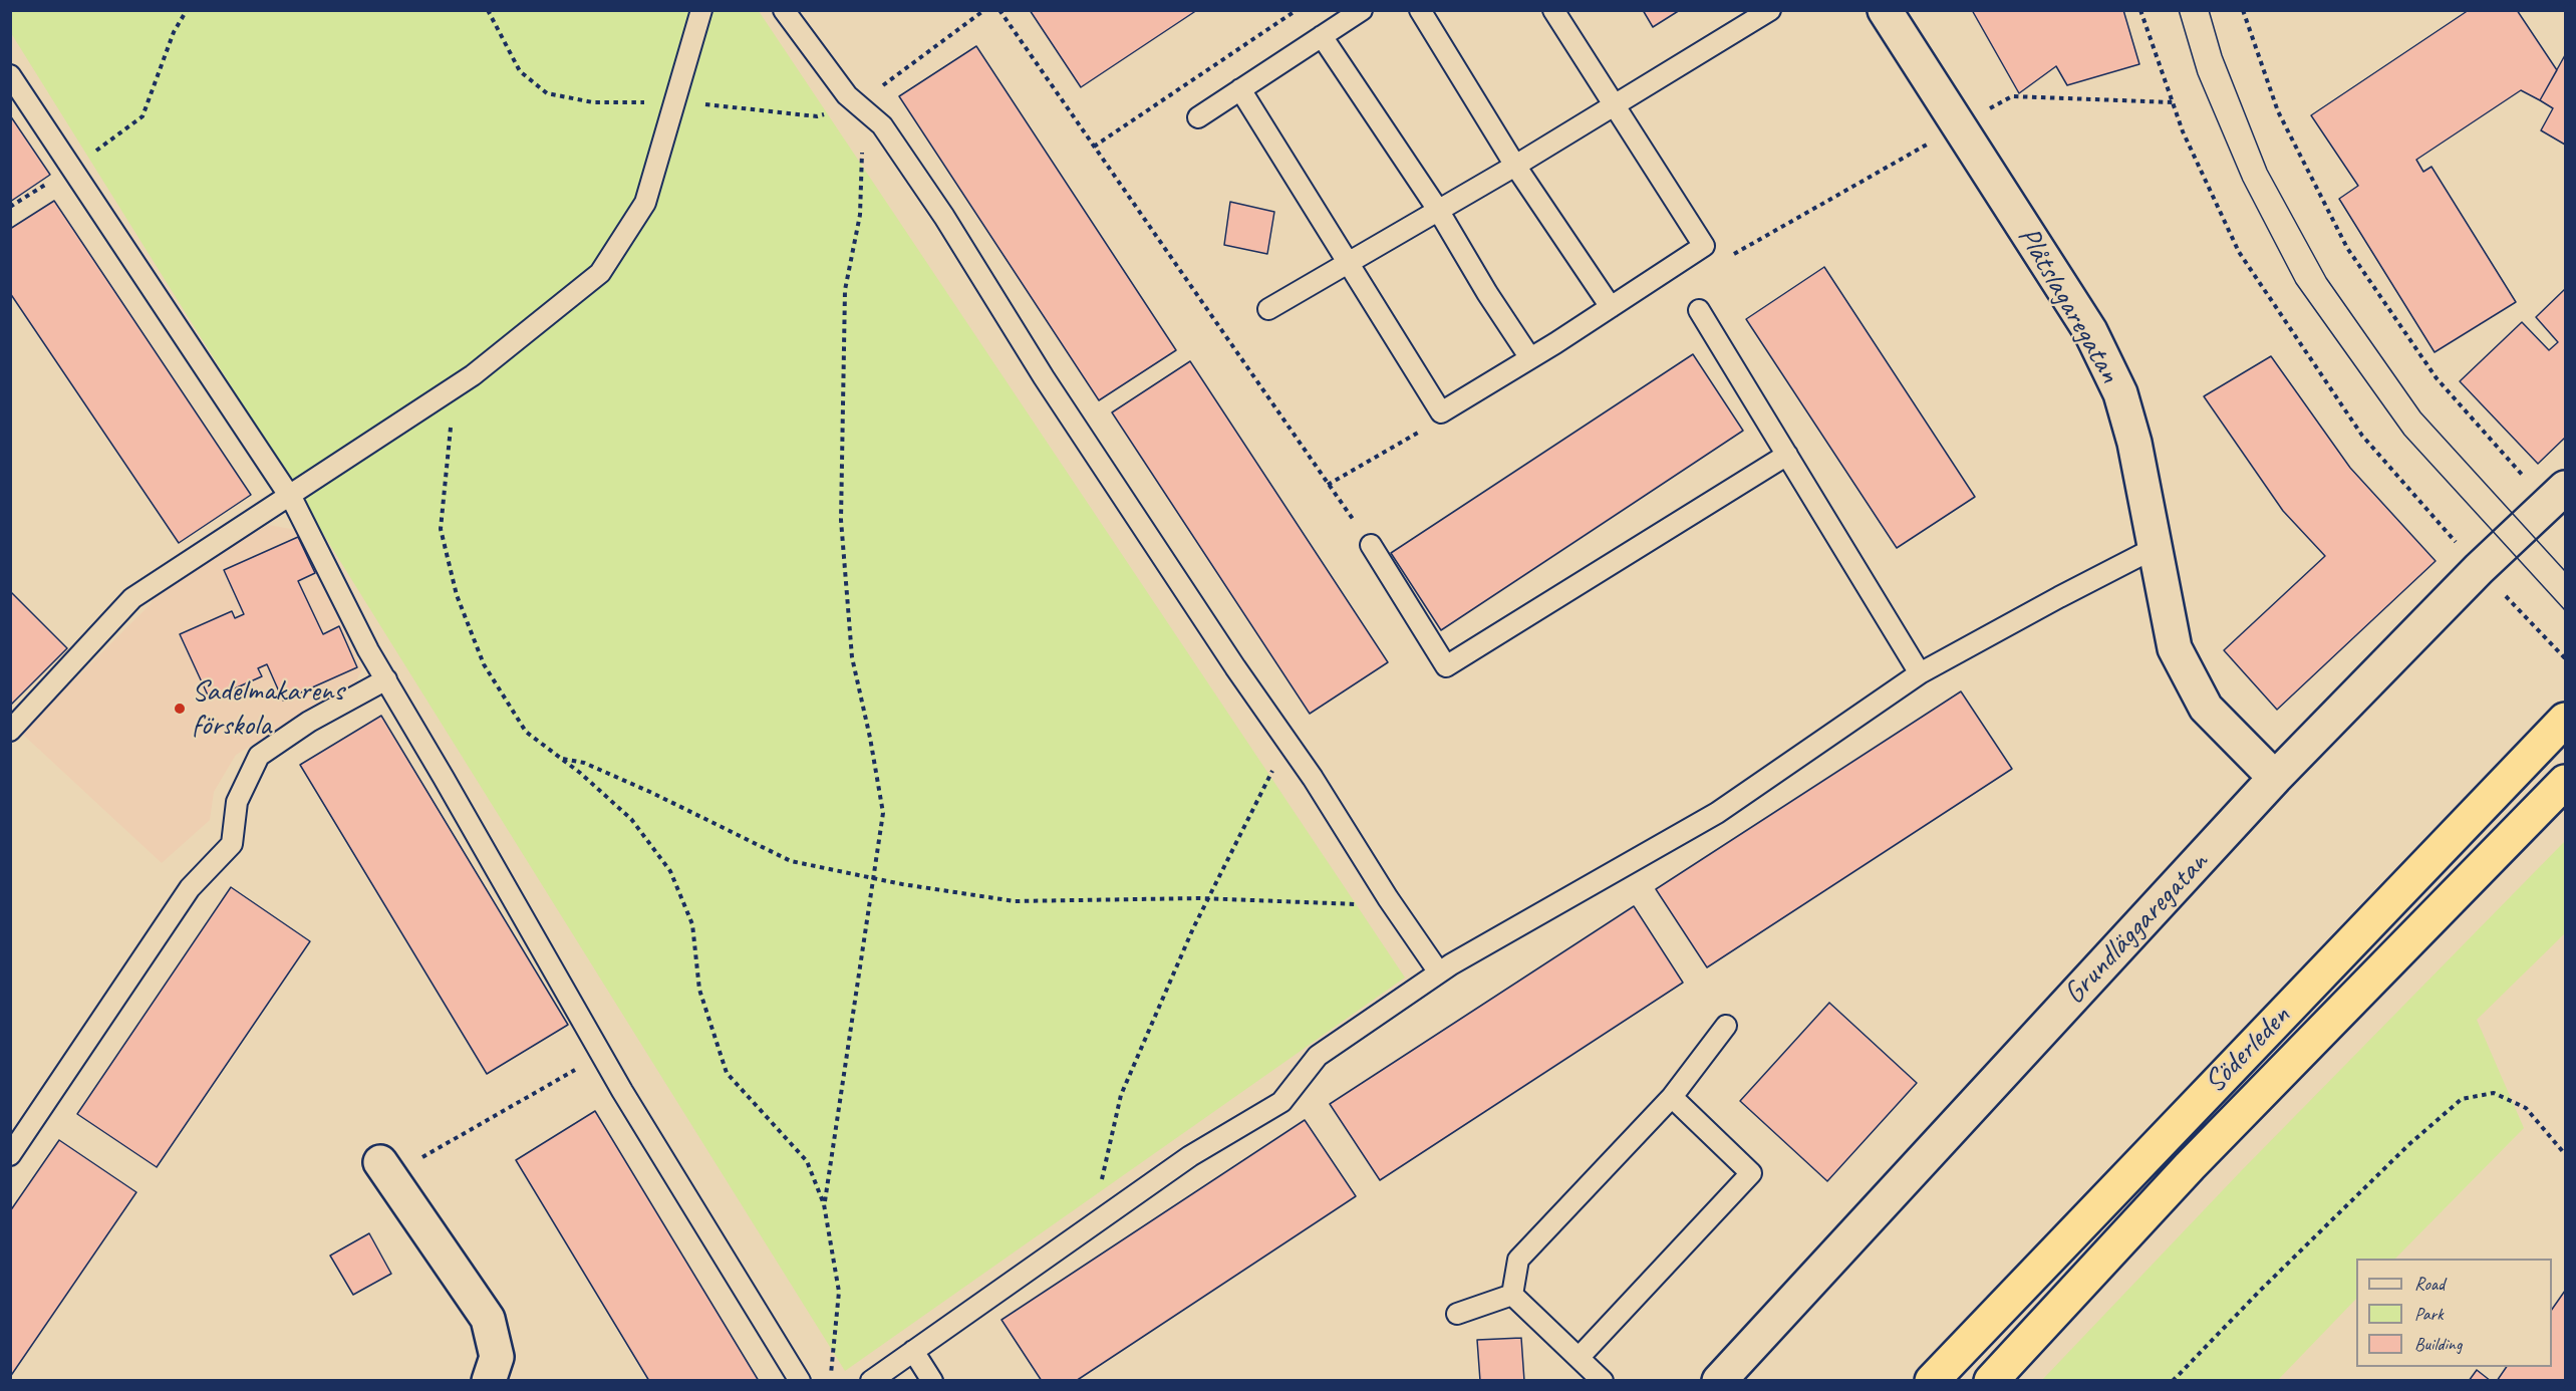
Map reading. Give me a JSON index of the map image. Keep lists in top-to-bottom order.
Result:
{
  "streets": {
    "highway": ["Söderleden"],
    "street": ["Plåtslagaregatan", "Grundläggaregatan"]
  },
  "crossings": [
    ["Plåtslagaregatan", "Grundläggaregatan"]
  ],
  "places": ["Sadelmakarens förskola"],
  "legend": ["Road", "Park", "Building"]
}
